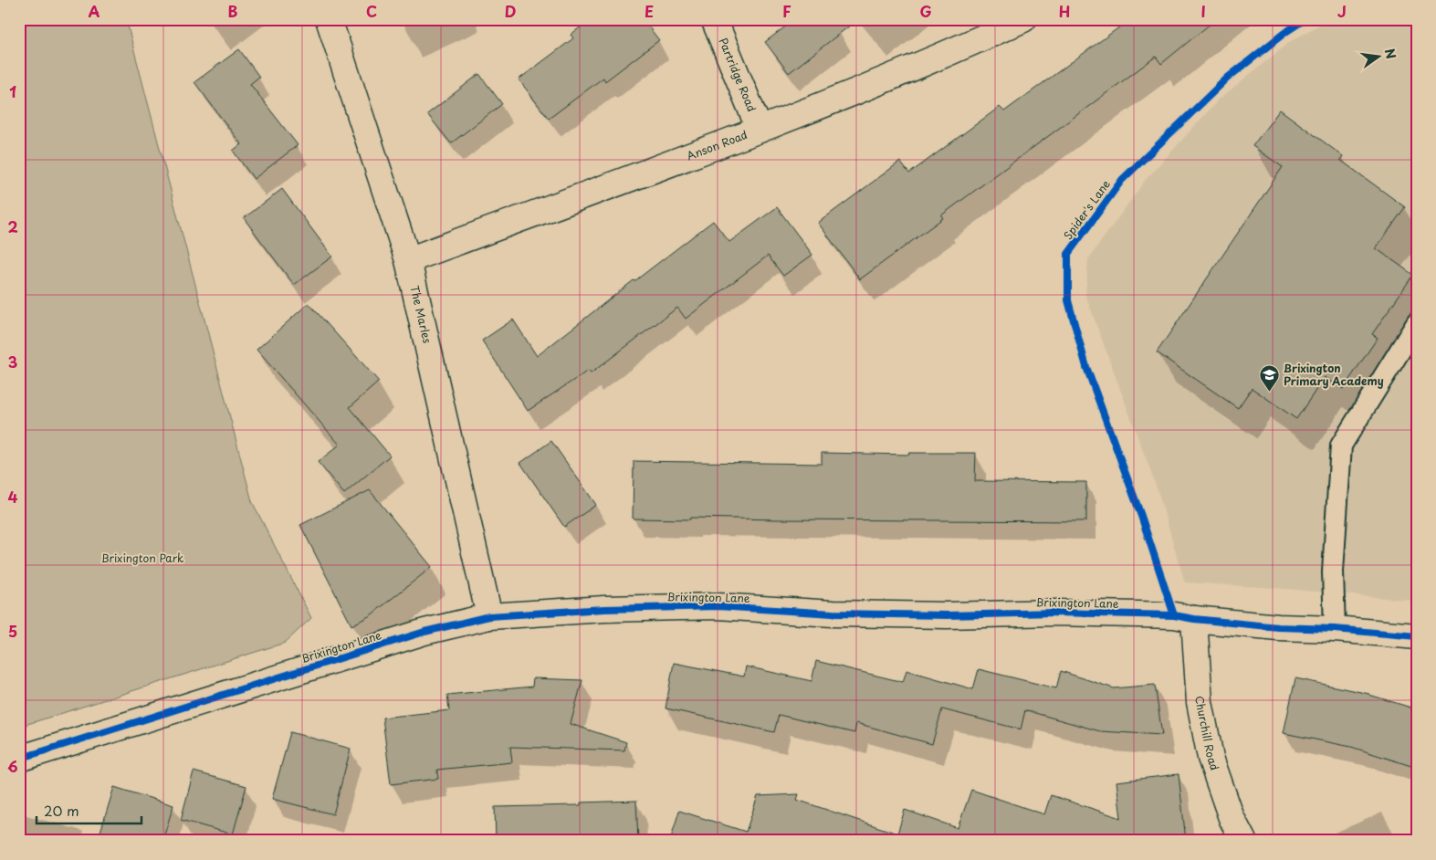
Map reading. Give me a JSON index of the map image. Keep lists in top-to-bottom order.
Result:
{
  "streets": {
    "street": [
      "Partridge Road",
      "Anson Road",
      "The Marles",
      "Brixington Lane",
      "Churchill Road"
    ],
    "cycle path": ["Spider's Lane"]
  },
  "crossings": [
    ["Partridge Road", "Anson Road"],
    ["Anson Road", "The Marles"],
    ["The Marles", "Brixington Lane"],
    ["Brixington Lane", "Churchill Road"]
  ],
  "parks": ["Brixington Park"],
  "places": {
    "school or university": ["Brixington Primary Academy"]
  },
  "scale_bar": "20 m",
  "north": "right",
  "grid": {
    "columns": [
      "A",
      "B",
      "C",
      "D",
      "E",
      "F",
      "G",
      "H",
      "I",
      "J"
    ],
    "rows": [
      "1",
      "2",
      "3",
      "4",
      "5",
      "6"
    ]
  }
}
